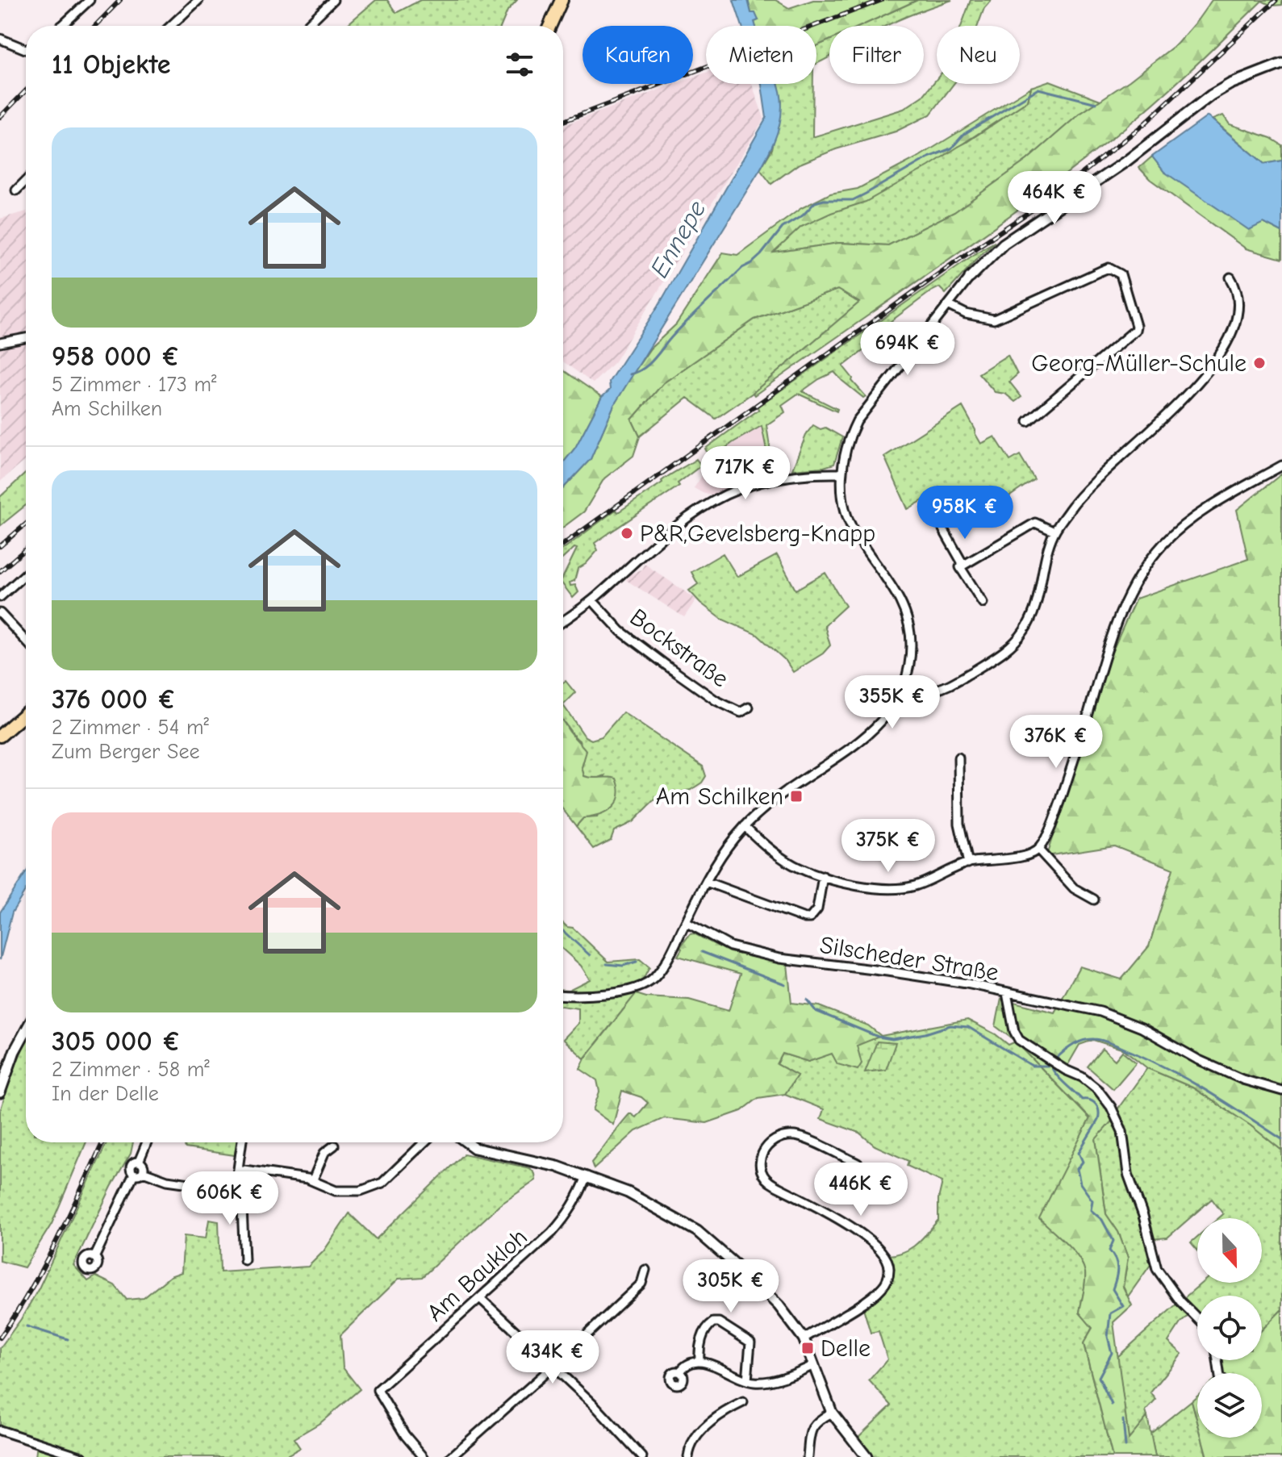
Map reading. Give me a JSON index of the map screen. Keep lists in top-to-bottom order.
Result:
{
  "streets": {
    "street": ["Bockstraße", "Silscheder Straße", "Am Baukloh"]
  },
  "water": ["Ennepe"],
  "places": {
    "other": ["Georg-Müller-Schule", "P&R,Gevelsberg-Knapp"],
    "transit": ["Am Schilken", "Delle"]
  },
  "north": "bottom",
  "page": {
    "chip": [
      "Kaufen",
      "Mieten",
      "Filter",
      "Neu"
    ],
    "heading": "11 Objekte",
    "list": [
      {
        "name": "958 000 €",
        "note": "5 Zimmer · 173 m² · Am Schilken"
      },
      {
        "name": "376 000 €",
        "note": "2 Zimmer · 54 m² · Zum Berger See"
      },
      {
        "name": "305 000 €",
        "note": "2 Zimmer · 58 m² · In der Delle"
      }
    ],
    "price": [
      "464K €",
      "694K €",
      "717K €",
      "958K €",
      "355K €",
      "376K €",
      "375K €",
      "446K €",
      "606K €",
      "305K €",
      "434K €"
    ]
  }
}
